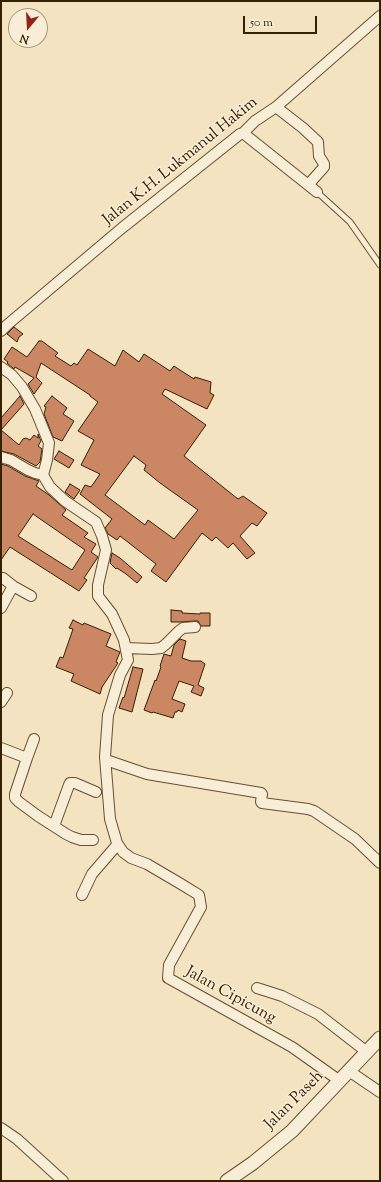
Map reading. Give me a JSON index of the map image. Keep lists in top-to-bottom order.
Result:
{
  "streets": {
    "street": ["Jalan K.H. Lukmanul Hakim", "Jalan Cipicung", "Jalan Paseh"]
  },
  "crossings": [
    ["Jalan Cipicung", "Jalan Paseh"]
  ],
  "scale_bar": "50 m",
  "north": "bottom"
}
